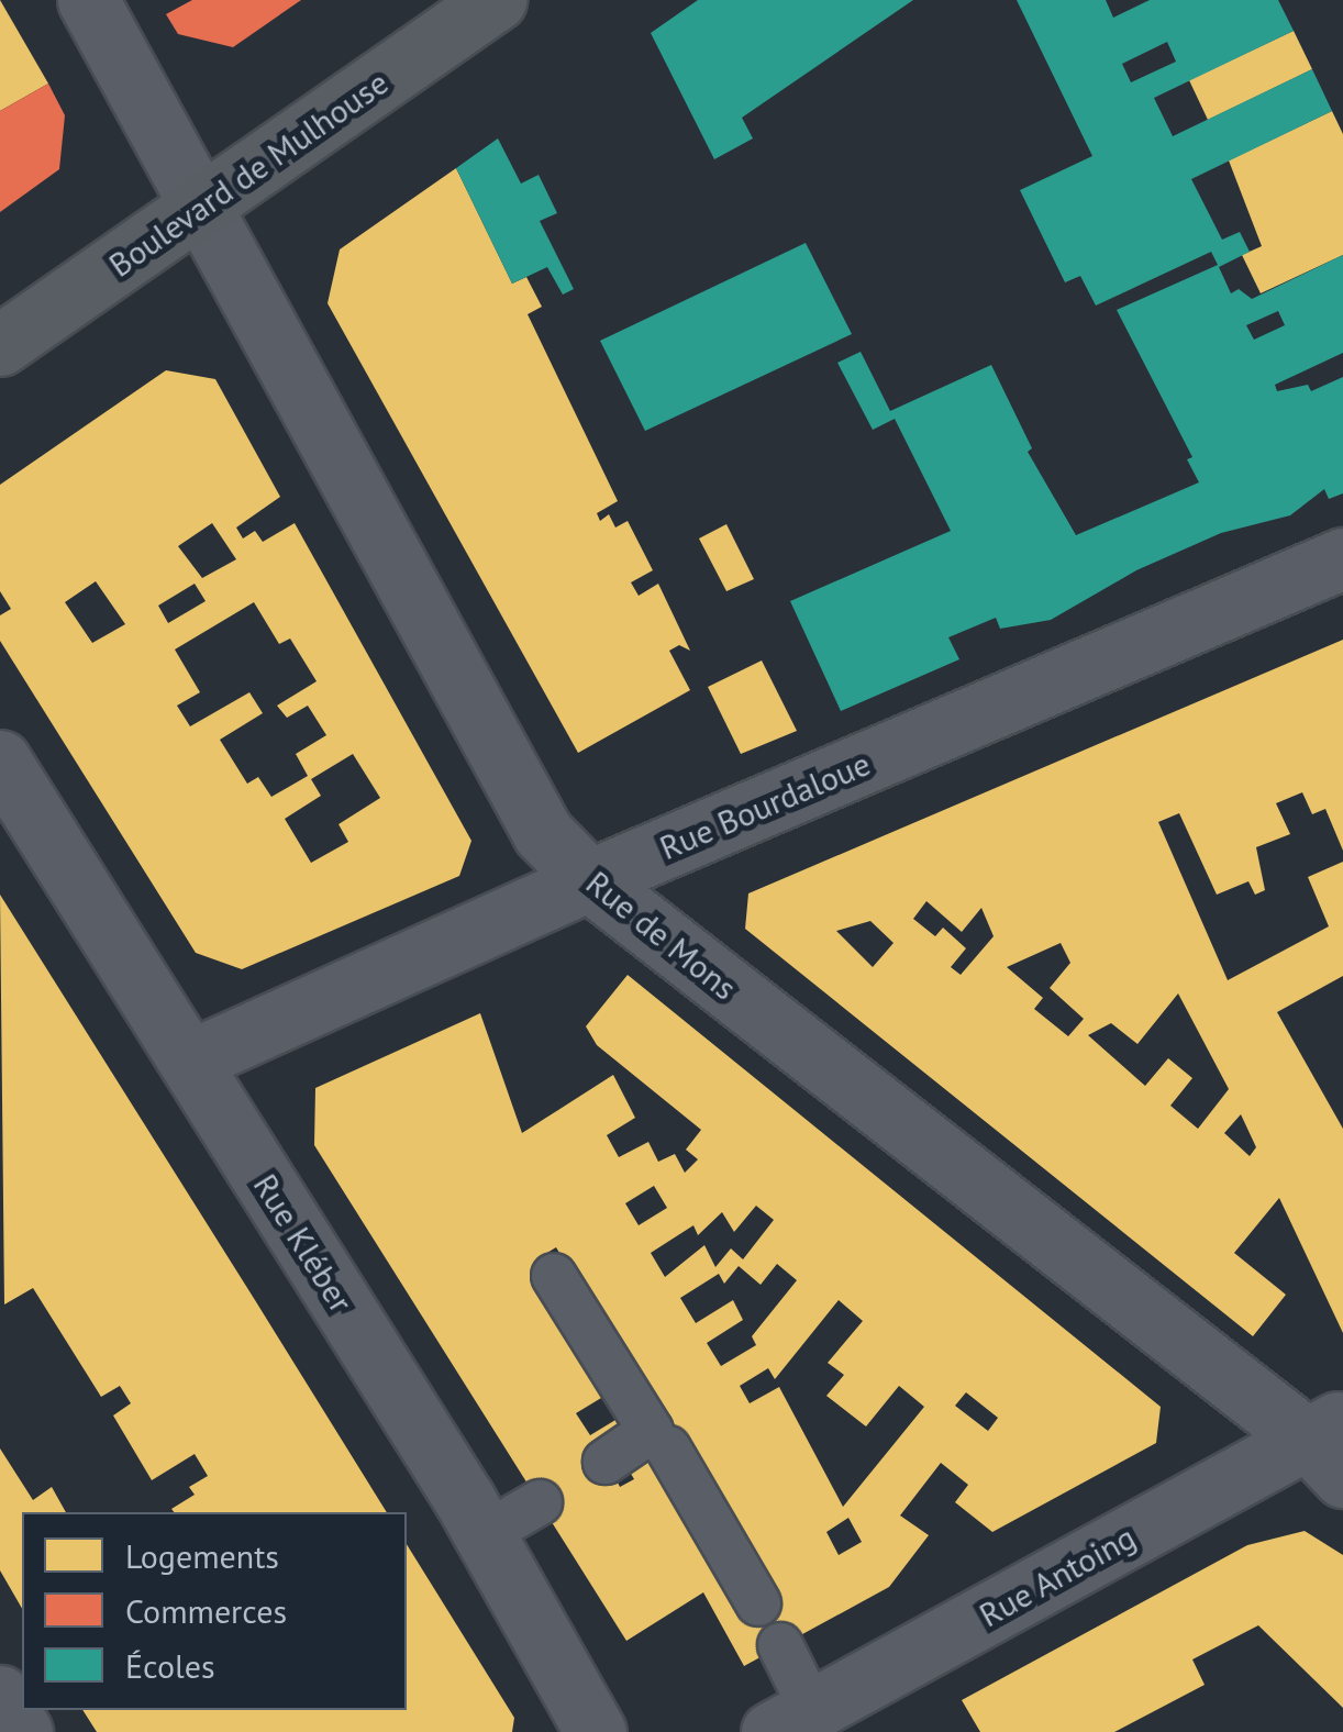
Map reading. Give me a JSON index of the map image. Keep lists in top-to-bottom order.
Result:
{
  "streets": {
    "street": [
      "Boulevard de Mulhouse",
      "Rue Bourdaloue",
      "Rue de Mons",
      "Rue Kléber",
      "Rue Antoing"
    ]
  },
  "crossings": [
    ["Boulevard de Mulhouse", "Rue de Mons"],
    ["Rue Bourdaloue", "Rue de Mons"],
    ["Rue Bourdaloue", "Rue Kléber"],
    ["Rue de Mons", "Rue Antoing"]
  ],
  "legend": ["Logements", "Commerces", "Écoles"]
}
